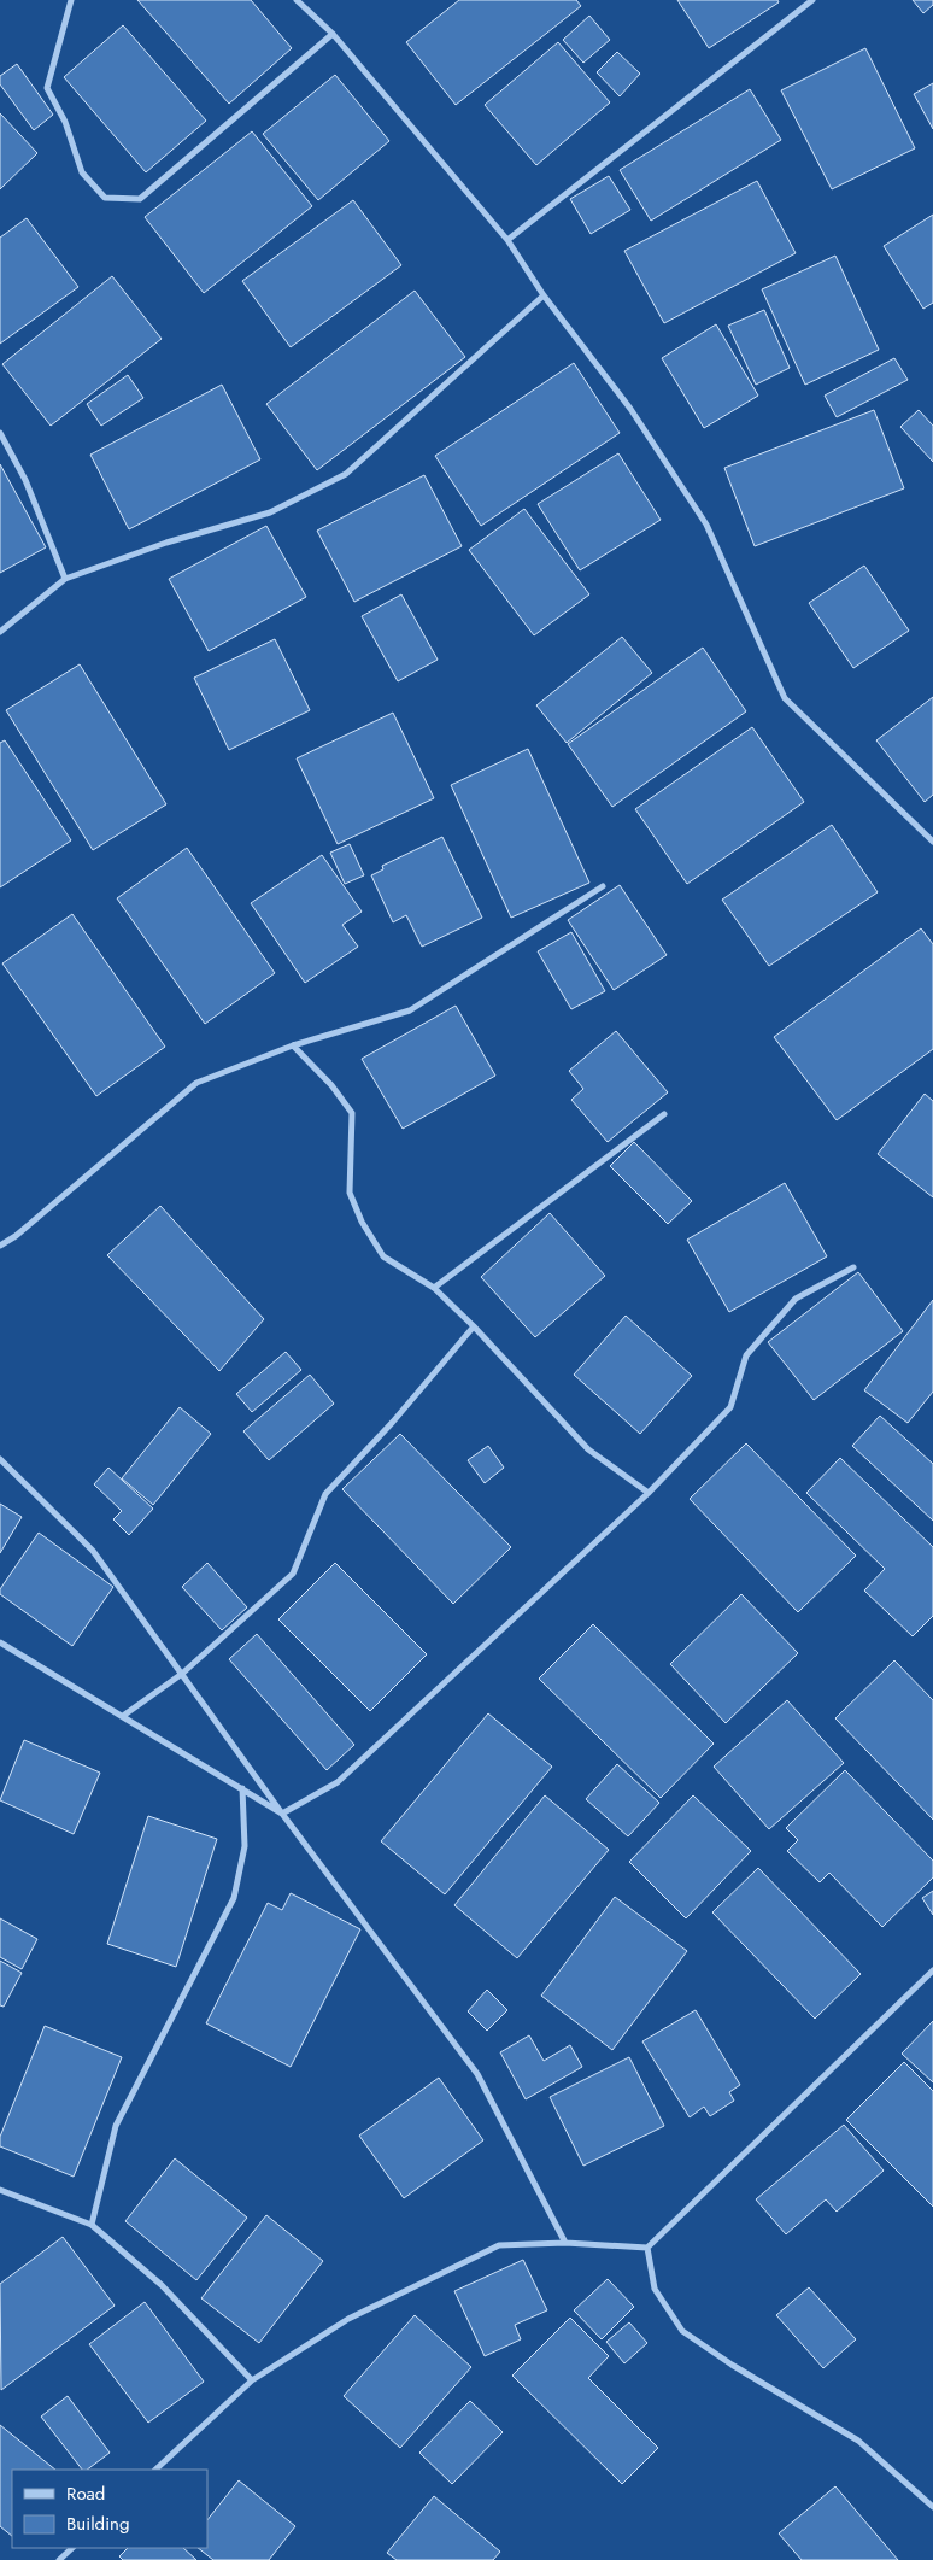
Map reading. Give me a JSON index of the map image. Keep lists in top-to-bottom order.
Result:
{
  "legend": ["Road", "Building"]
}
